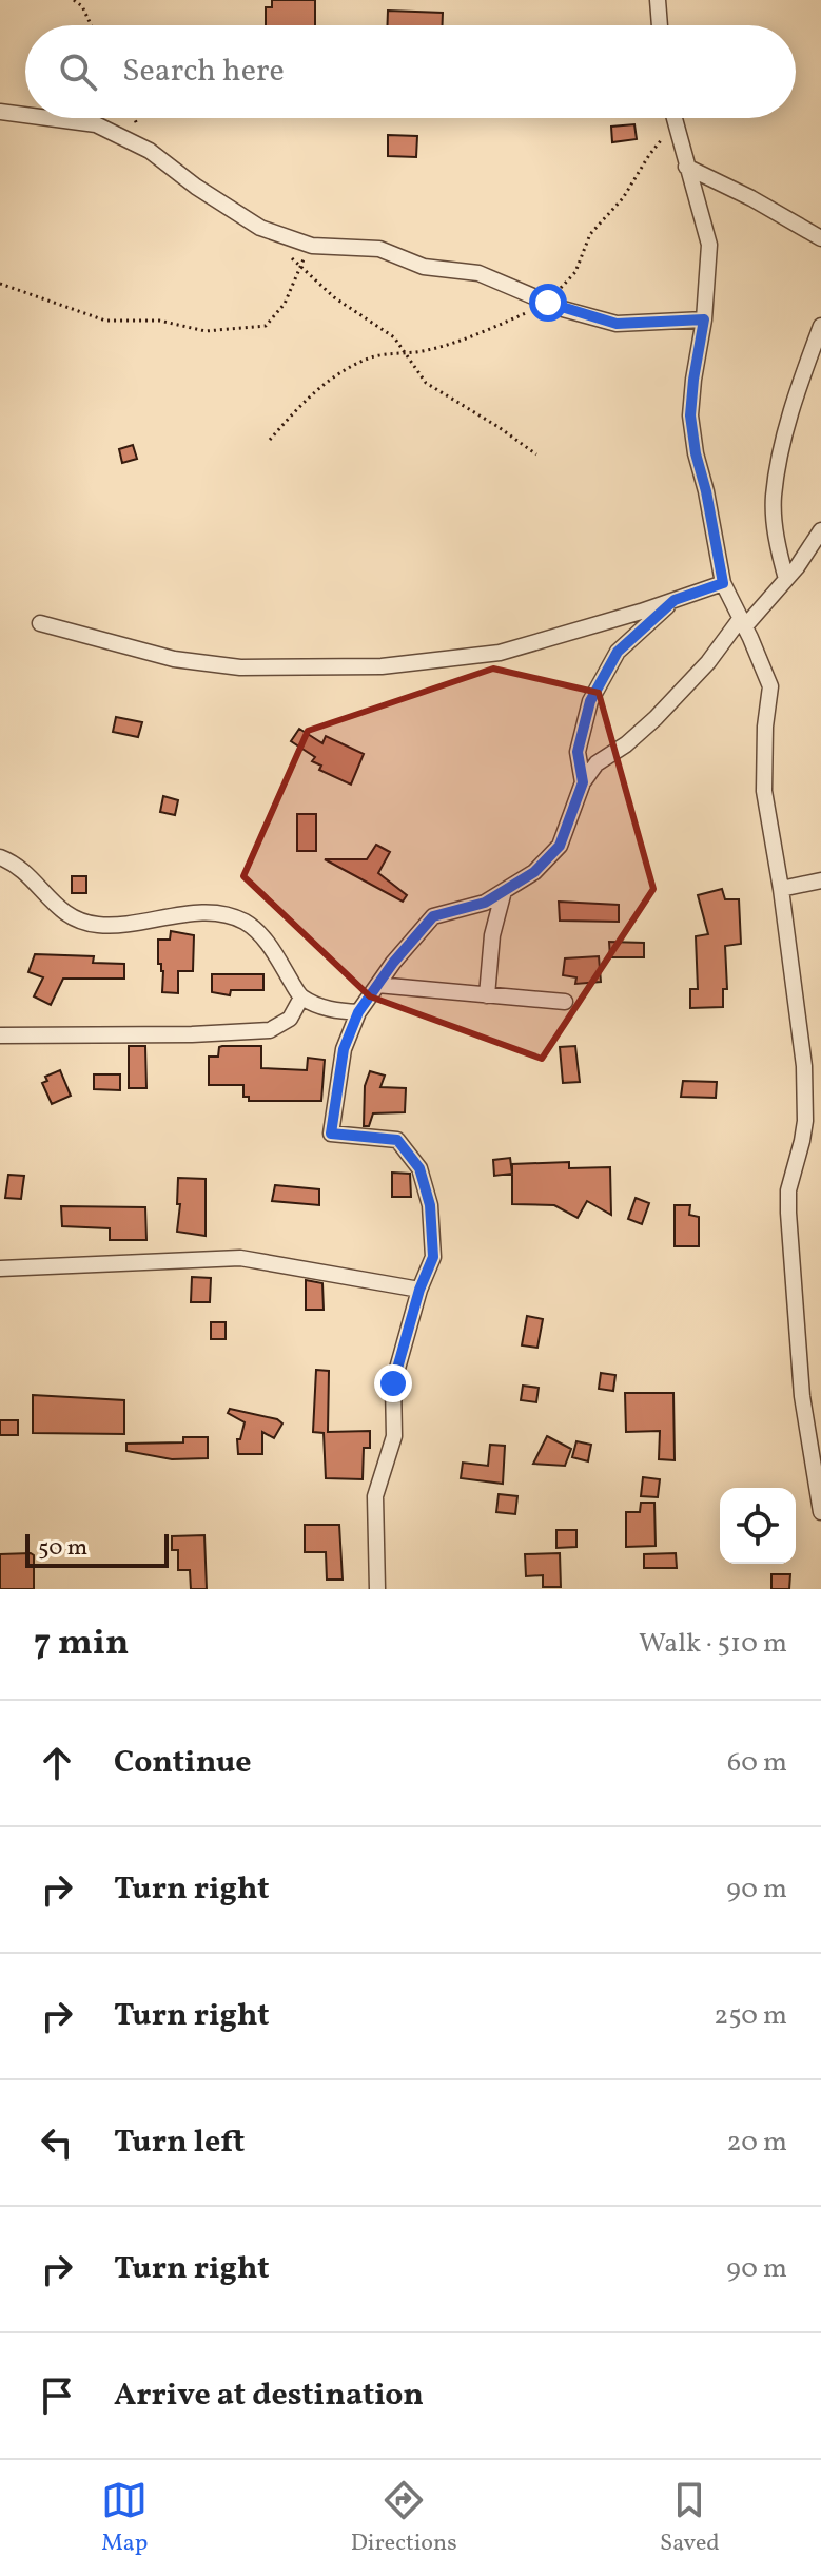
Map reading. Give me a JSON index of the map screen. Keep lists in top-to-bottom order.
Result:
{
  "scale_bar": "50 m",
  "page": {
    "search": "Search here",
    "scale": "50 m",
    "heading": ["7 min", "Walk · 510 m"],
    "list": [
      ["Continue", "60 m"],
      ["Turn right", "90 m"],
      ["Turn right", "250 m"],
      ["Turn left", "20 m"],
      ["Turn right", "90 m"],
      "Arrive at destination"
    ],
    "nav": ["Map", "Directions", "Saved"]
  }
}
